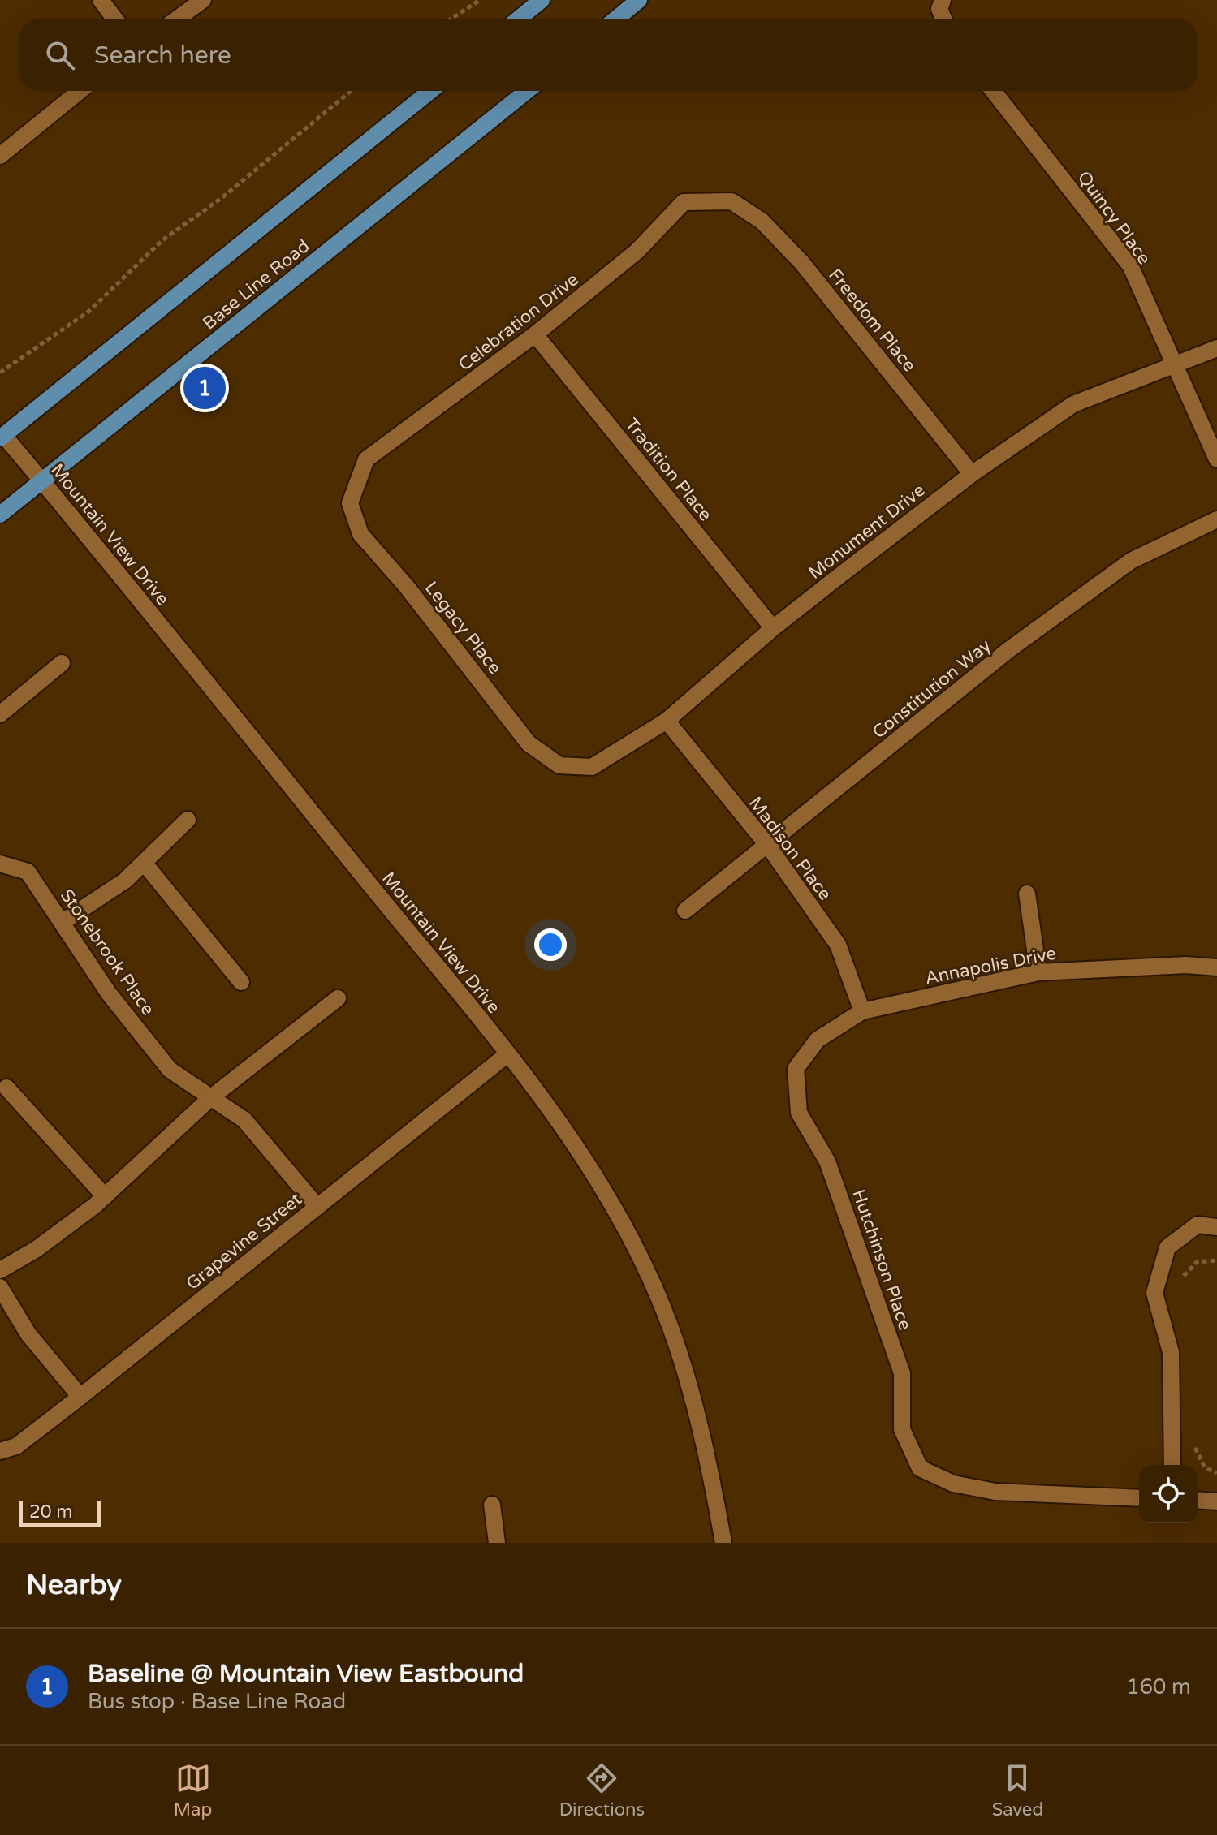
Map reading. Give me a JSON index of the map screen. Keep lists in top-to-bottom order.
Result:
{
  "streets": {
    "main road": ["Base Line Road"],
    "street": [
      "Quincy Place",
      "Freedom Place",
      "Celebration Drive",
      "Tradition Place",
      "Monument Drive",
      "Mountain View Drive",
      "Legacy Place",
      "Constitution Way",
      "Madison Place",
      "Stonebrook Place",
      "Annapolis Drive",
      "Grapevine Street",
      "Hutchinson Place"
    ]
  },
  "crossings": [
    ["Quincy Place", "Monument Drive"],
    ["Base Line Road", "Mountain View Drive"],
    ["Freedom Place", "Celebration Drive"],
    ["Freedom Place", "Monument Drive"],
    ["Celebration Drive", "Tradition Place"],
    ["Celebration Drive", "Legacy Place"],
    ["Tradition Place", "Monument Drive"],
    ["Monument Drive", "Legacy Place"],
    ["Monument Drive", "Madison Place"],
    ["Mountain View Drive", "Grapevine Street"],
    ["Constitution Way", "Madison Place"],
    ["Madison Place", "Annapolis Drive"],
    ["Stonebrook Place", "Grapevine Street"],
    ["Annapolis Drive", "Hutchinson Place"]
  ],
  "scale_bar": "20 m",
  "page": {
    "search": "Search here",
    "pins": "1",
    "scale": "20 m",
    "heading": "Nearby",
    "list": [
      {
        "mark": "1",
        "name": "Baseline @ Mountain View Eastbound",
        "note": "Bus stop · Base Line Road",
        "value": "160 m"
      }
    ],
    "nav": ["Map", "Directions", "Saved"]
  }
}
